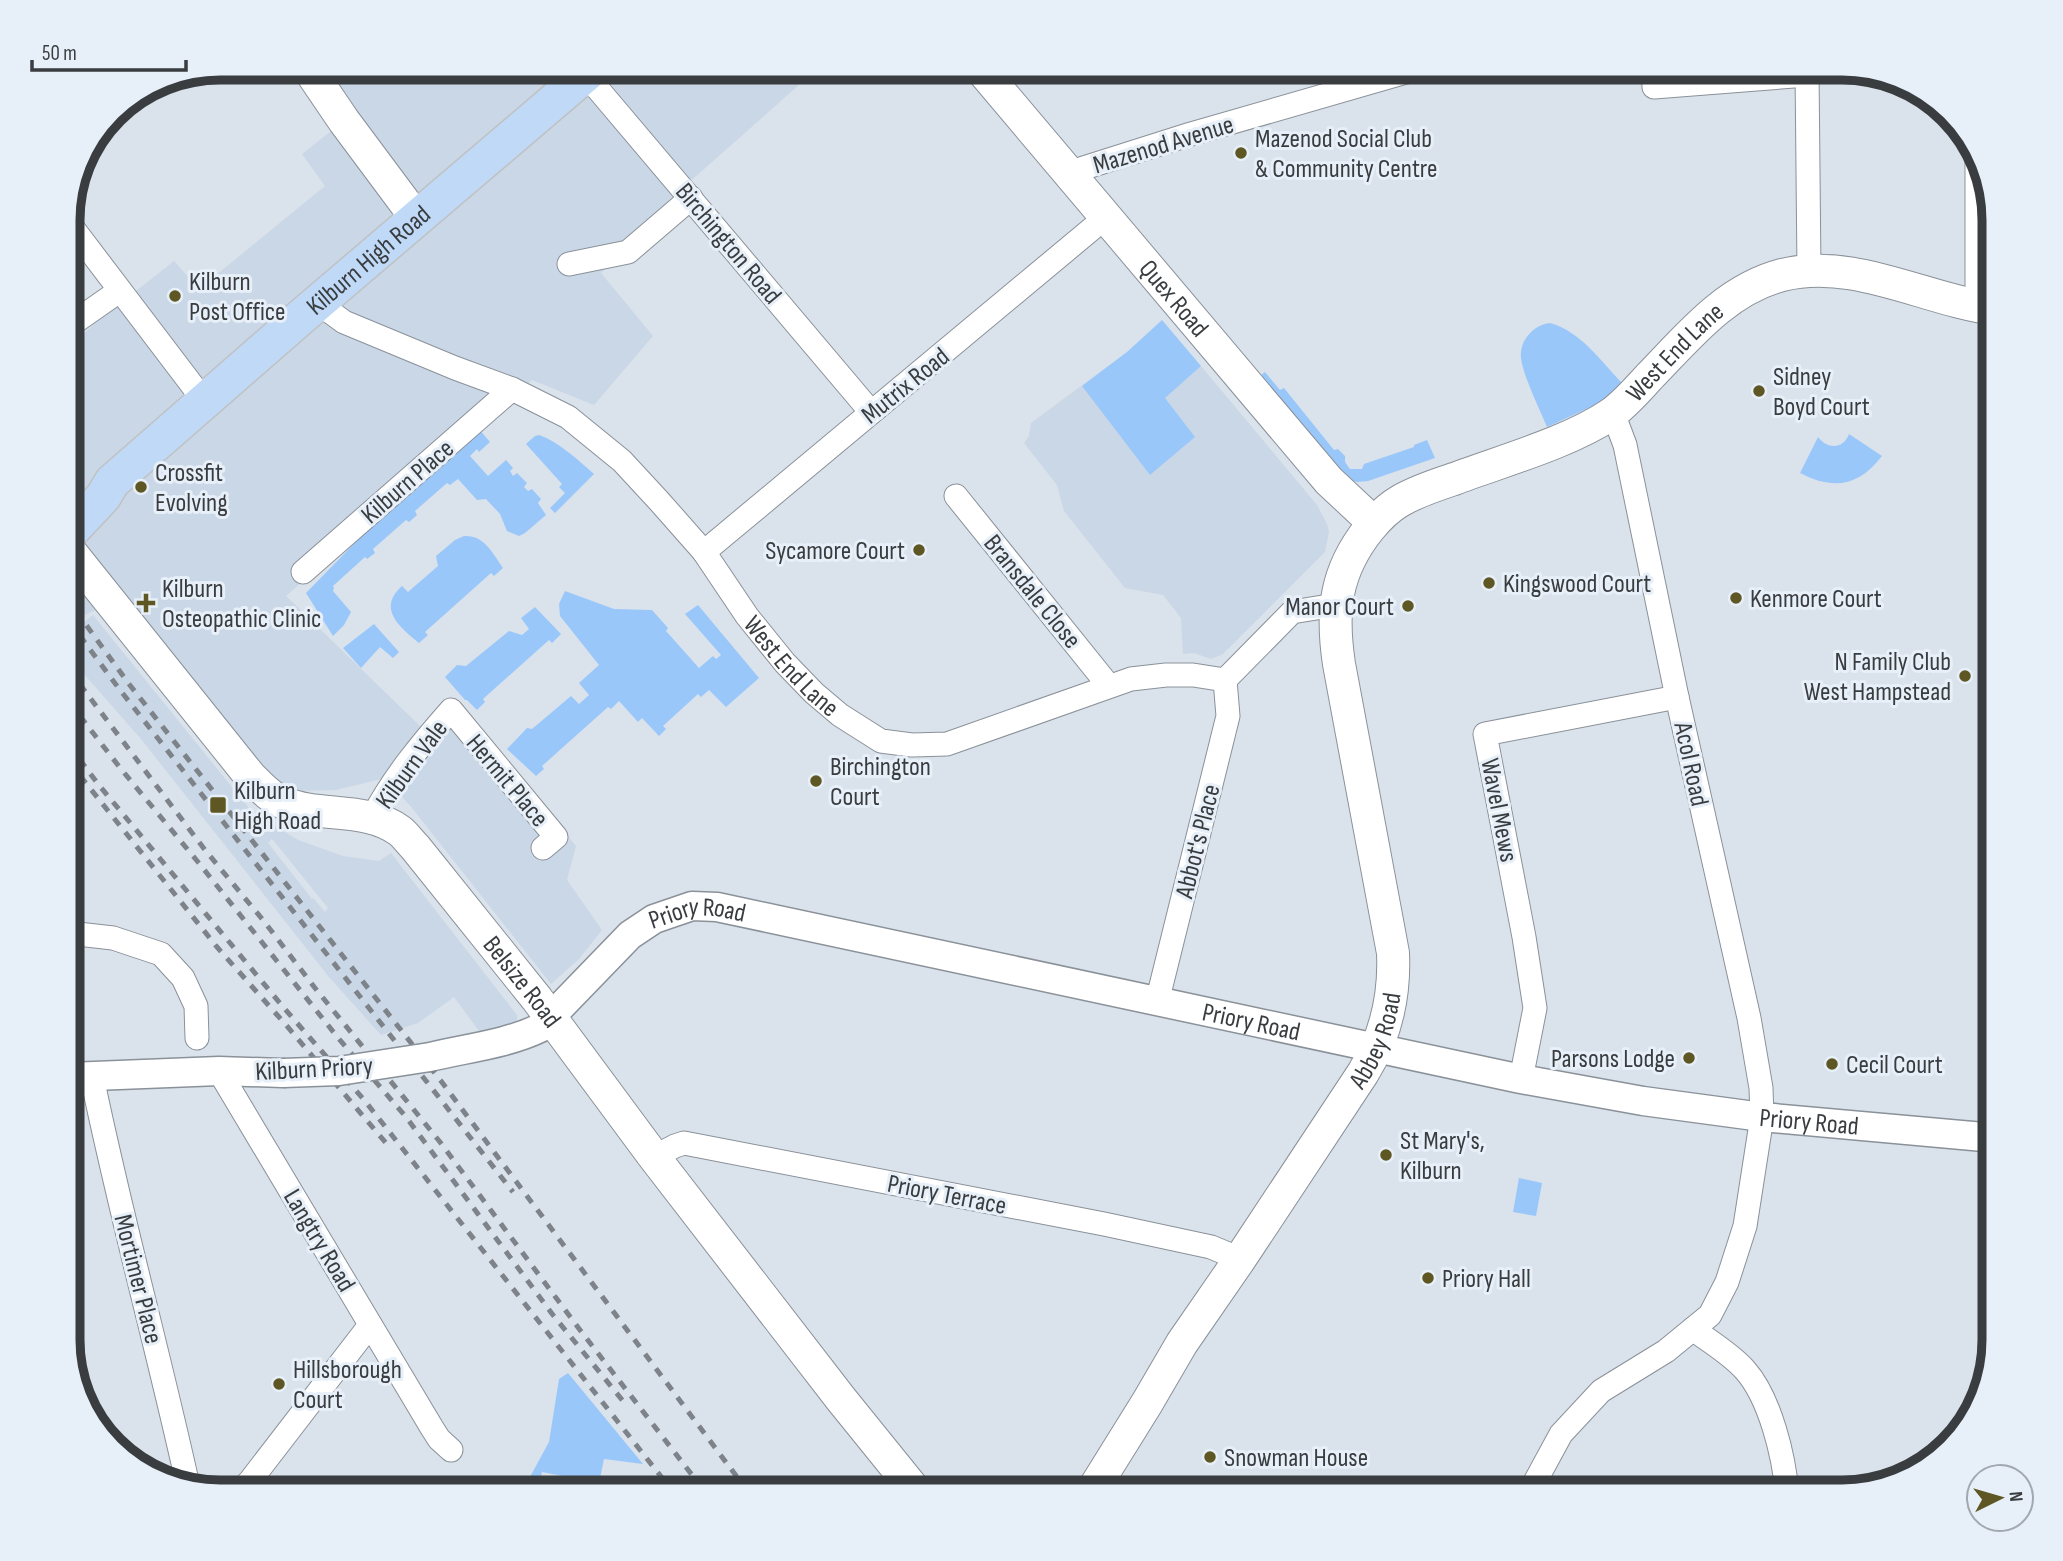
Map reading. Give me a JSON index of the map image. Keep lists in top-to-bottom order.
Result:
{
  "streets": {
    "main road": [
      "Kilburn High Road",
      "Quex Road",
      "West End Lane",
      "Belsize Road",
      "Abbey Road"
    ],
    "street": [
      "Mazenod Avenue",
      "Birchington Road",
      "Mutrix Road",
      "Kilburn Place",
      "Bransdale Close",
      "Kilburn Vale",
      "Acol Road",
      "Hermit Place",
      "Wavel Mews",
      "Abbot's Place",
      "Priory Road",
      "Kilburn Priory",
      "Priory Terrace",
      "Langtry Road",
      "Mortimer Place"
    ]
  },
  "crossings": [
    ["Mazenod Avenue", "Quex Road"],
    ["Birchington Road", "Mutrix Road"],
    ["Kilburn High Road", "West End Lane"],
    ["Quex Road", "West End Lane"],
    ["Quex Road", "Mutrix Road"],
    ["Quex Road", "Abbey Road"],
    ["West End Lane", "Mutrix Road"],
    ["West End Lane", "Kilburn Place"],
    ["West End Lane", "Bransdale Close"],
    ["West End Lane", "Acol Road"],
    ["West End Lane", "Abbot's Place"],
    ["West End Lane", "Abbey Road"],
    ["Kilburn Vale", "Hermit Place"],
    ["Kilburn Vale", "Belsize Road"],
    ["Acol Road", "Wavel Mews"],
    ["Acol Road", "Priory Road"],
    ["Wavel Mews", "Priory Road"],
    ["Abbot's Place", "Priory Road"],
    ["Priory Road", "Belsize Road"],
    ["Priory Road", "Abbey Road"],
    ["Priory Road", "Kilburn Priory"],
    ["Belsize Road", "Kilburn Priory"],
    ["Belsize Road", "Priory Terrace"],
    ["Abbey Road", "Priory Terrace"],
    ["Kilburn Priory", "Langtry Road"]
  ],
  "places": {
    "other": [
      "Mazenod Social Club & Community Centre",
      "Kilburn Post Office",
      "Sidney Boyd Court",
      "Crossfit Evolving",
      "Sycamore Court",
      "Kingswood Court",
      "Kenmore Court",
      "Manor Court",
      "N Family Club West Hampstead",
      "Birchington Court",
      "Parsons Lodge",
      "Cecil Court",
      "St Mary's, Kilburn",
      "Priory Hall",
      "Hillsborough Court",
      "Snowman House"
    ],
    "health": ["Kilburn Osteopathic Clinic"],
    "transit": ["Kilburn High Road"]
  },
  "scale_bar": "50 m",
  "north": "right"
}
